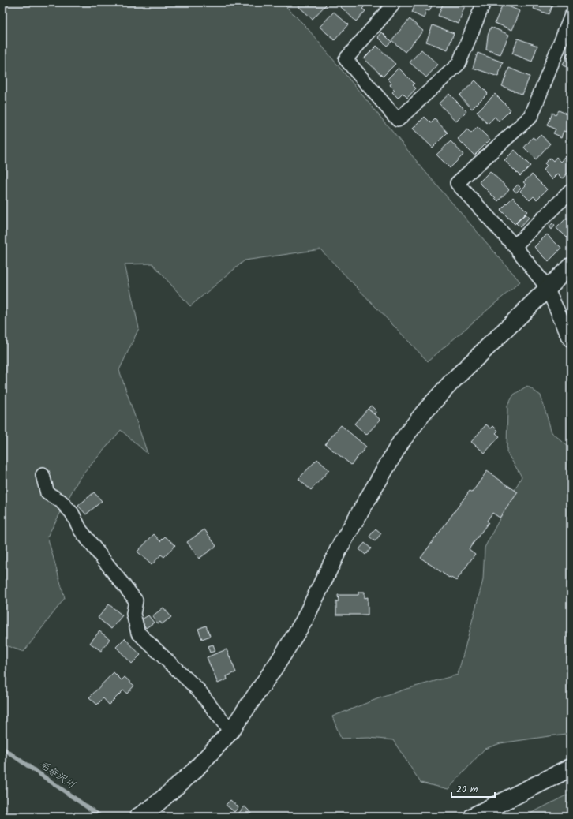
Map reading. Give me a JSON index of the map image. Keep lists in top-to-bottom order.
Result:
{
  "water": ["毛無沢川"],
  "scale_bar": "20 m"
}
